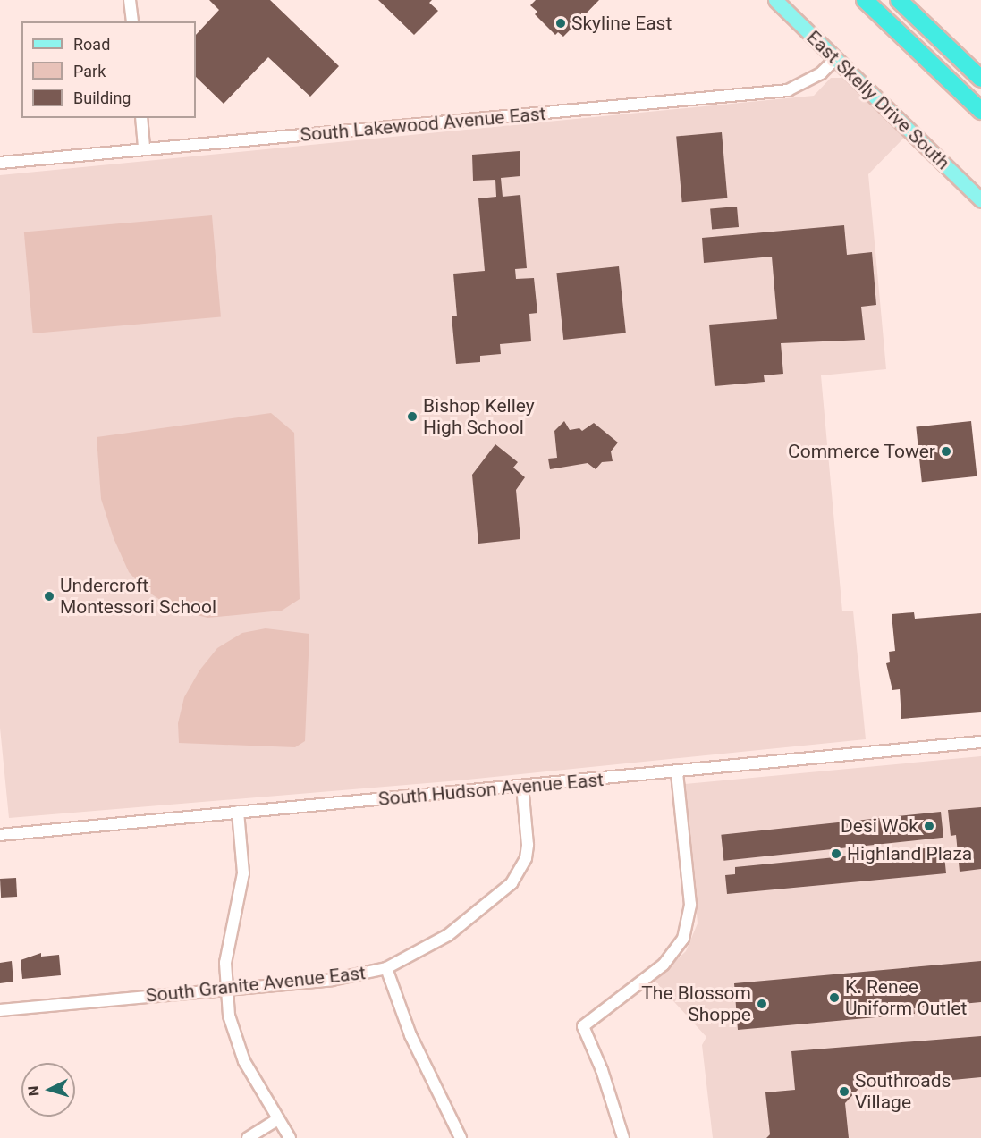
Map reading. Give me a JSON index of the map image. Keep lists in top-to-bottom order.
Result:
{
  "streets": {
    "main road": ["East Skelly Drive South"],
    "street": ["South Lakewood Avenue East", "South Hudson Avenue East", "South Granite Avenue East"]
  },
  "crossings": [
    ["East Skelly Drive South", "South Lakewood Avenue East"],
    ["South Hudson Avenue East", "South Granite Avenue East"]
  ],
  "places": [
    "Skyline East",
    "Bishop Kelley High School",
    "Commerce Tower",
    "Undercroft Montessori School",
    "Desi Wok",
    "Highland Plaza",
    "K. Renee Uniform Outlet",
    "The Blossom Shoppe",
    "Southroads Village"
  ],
  "legend": ["Road", "Park", "Building"],
  "north": "left"
}
